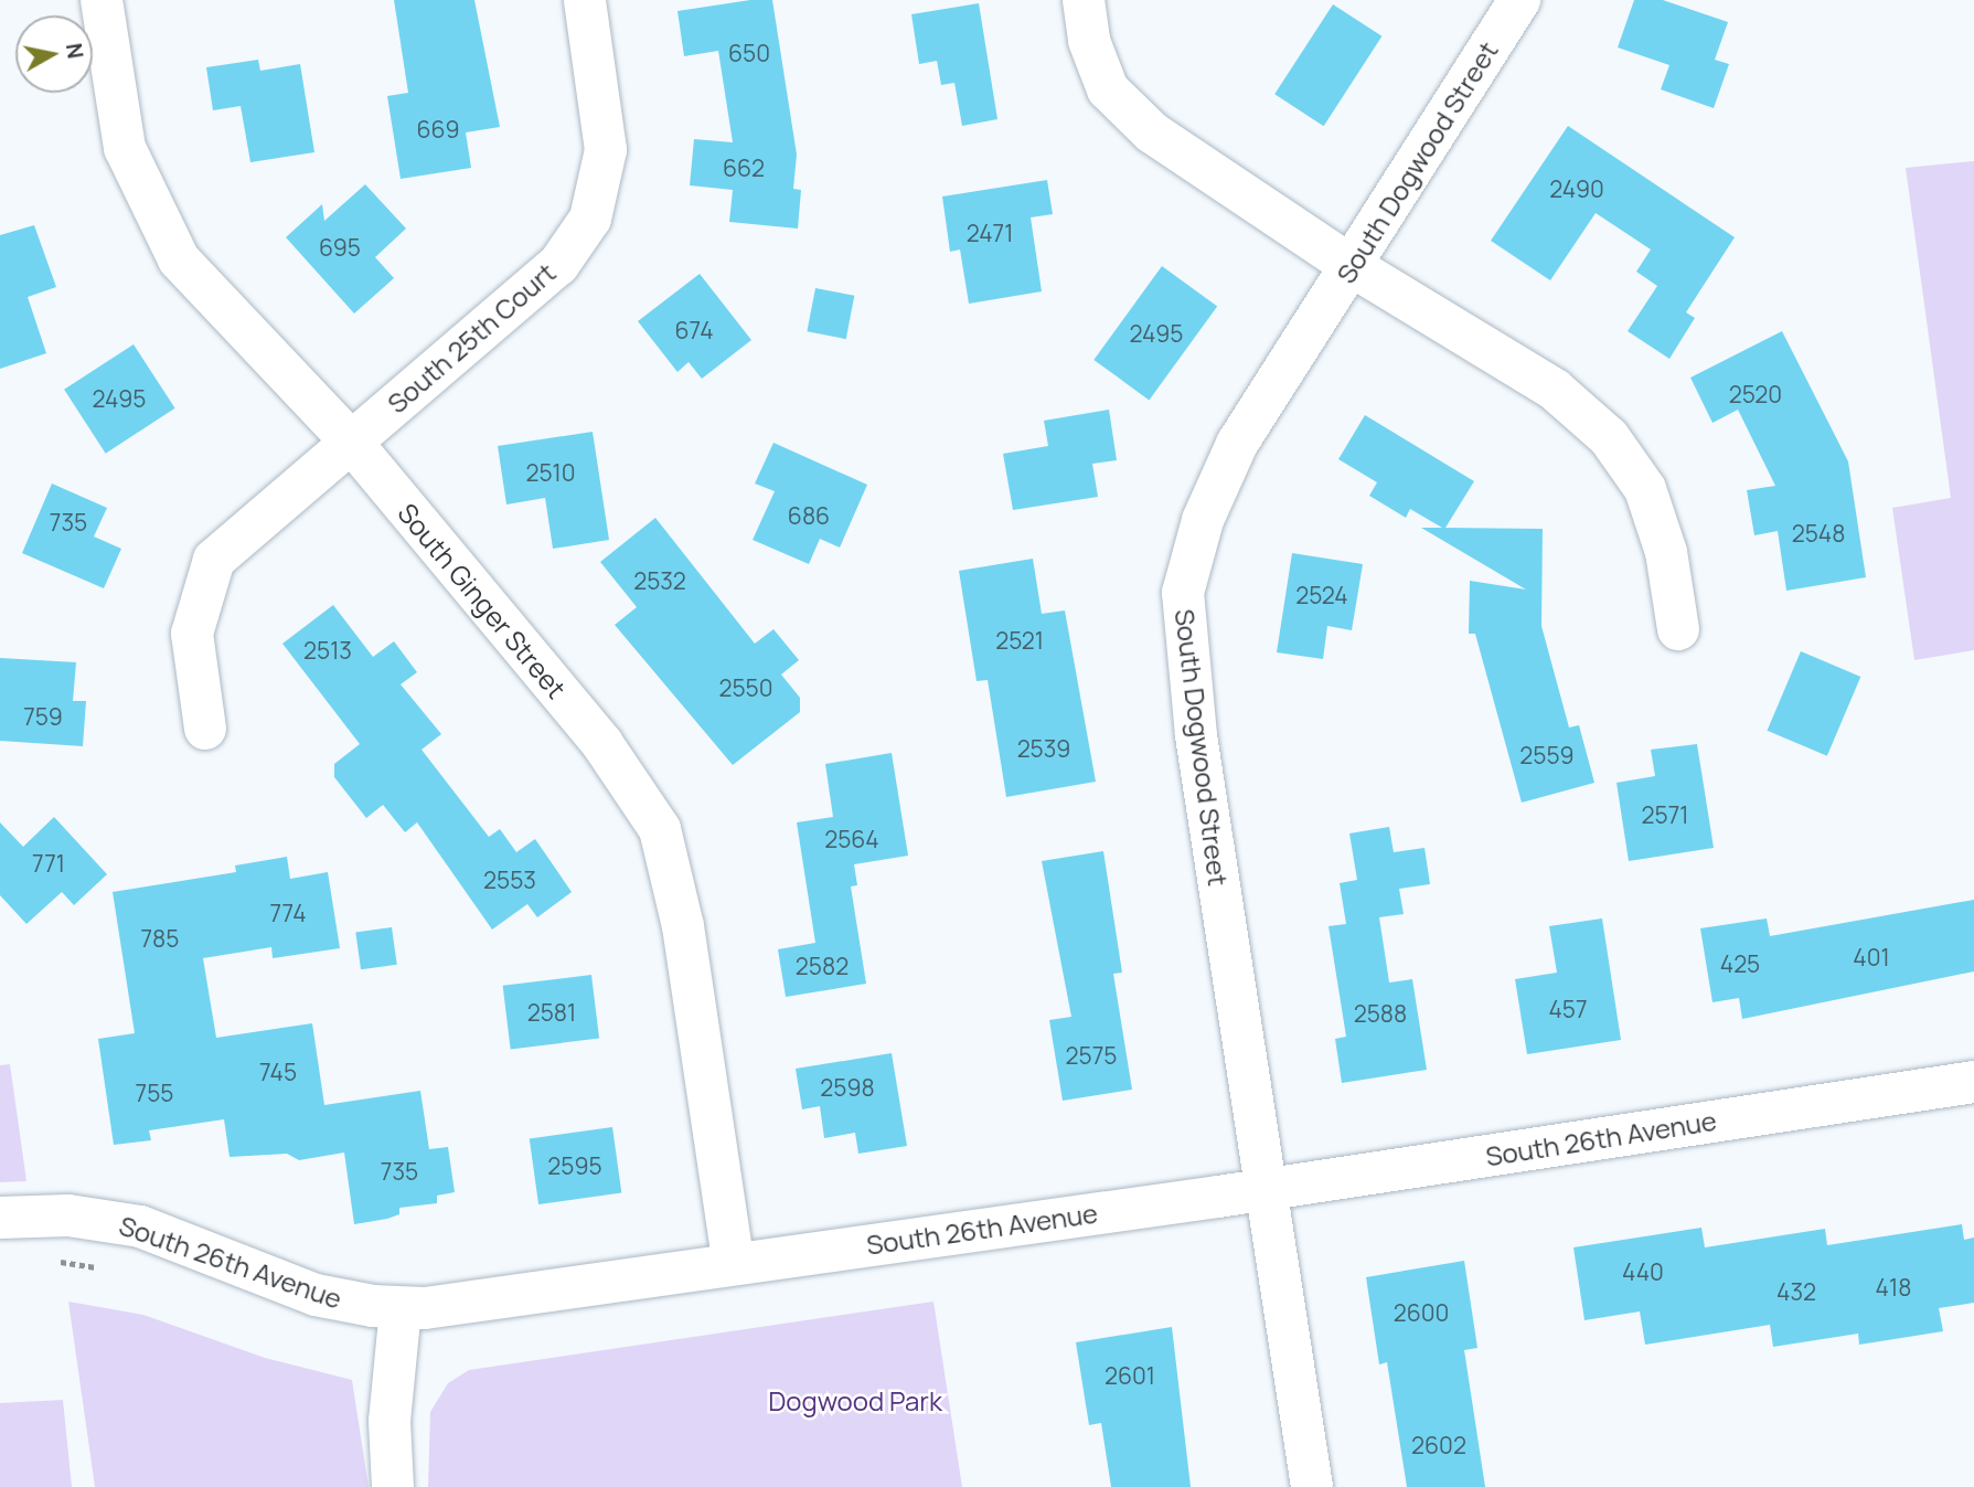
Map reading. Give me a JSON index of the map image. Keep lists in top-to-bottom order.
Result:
{
  "streets": {
    "street": [
      "South Dogwood Street",
      "South 25th Court",
      "South Ginger Street",
      "South 26th Avenue"
    ]
  },
  "crossings": [
    ["South Dogwood Street", "South 26th Avenue"],
    ["South 25th Court", "South Ginger Street"],
    ["South Ginger Street", "South 26th Avenue"]
  ],
  "parks": ["Dogwood Park"],
  "house_numbers": [
    "650",
    "669",
    "662",
    "2490",
    "2471",
    "695",
    "674",
    "2495",
    "2520",
    "2495",
    "2510",
    "686",
    "735",
    "2548",
    "2532",
    "2524",
    "2521",
    "2513",
    "2550",
    "759",
    "2539",
    "2559",
    "2571",
    "2564",
    "771",
    "2553",
    "774",
    "785",
    "401",
    "425",
    "2582",
    "457",
    "2581",
    "2588",
    "2575",
    "745",
    "2598",
    "755",
    "2595",
    "735",
    "440",
    "418",
    "432",
    "2600",
    "2601",
    "2602"
  ],
  "north": "right"
}
